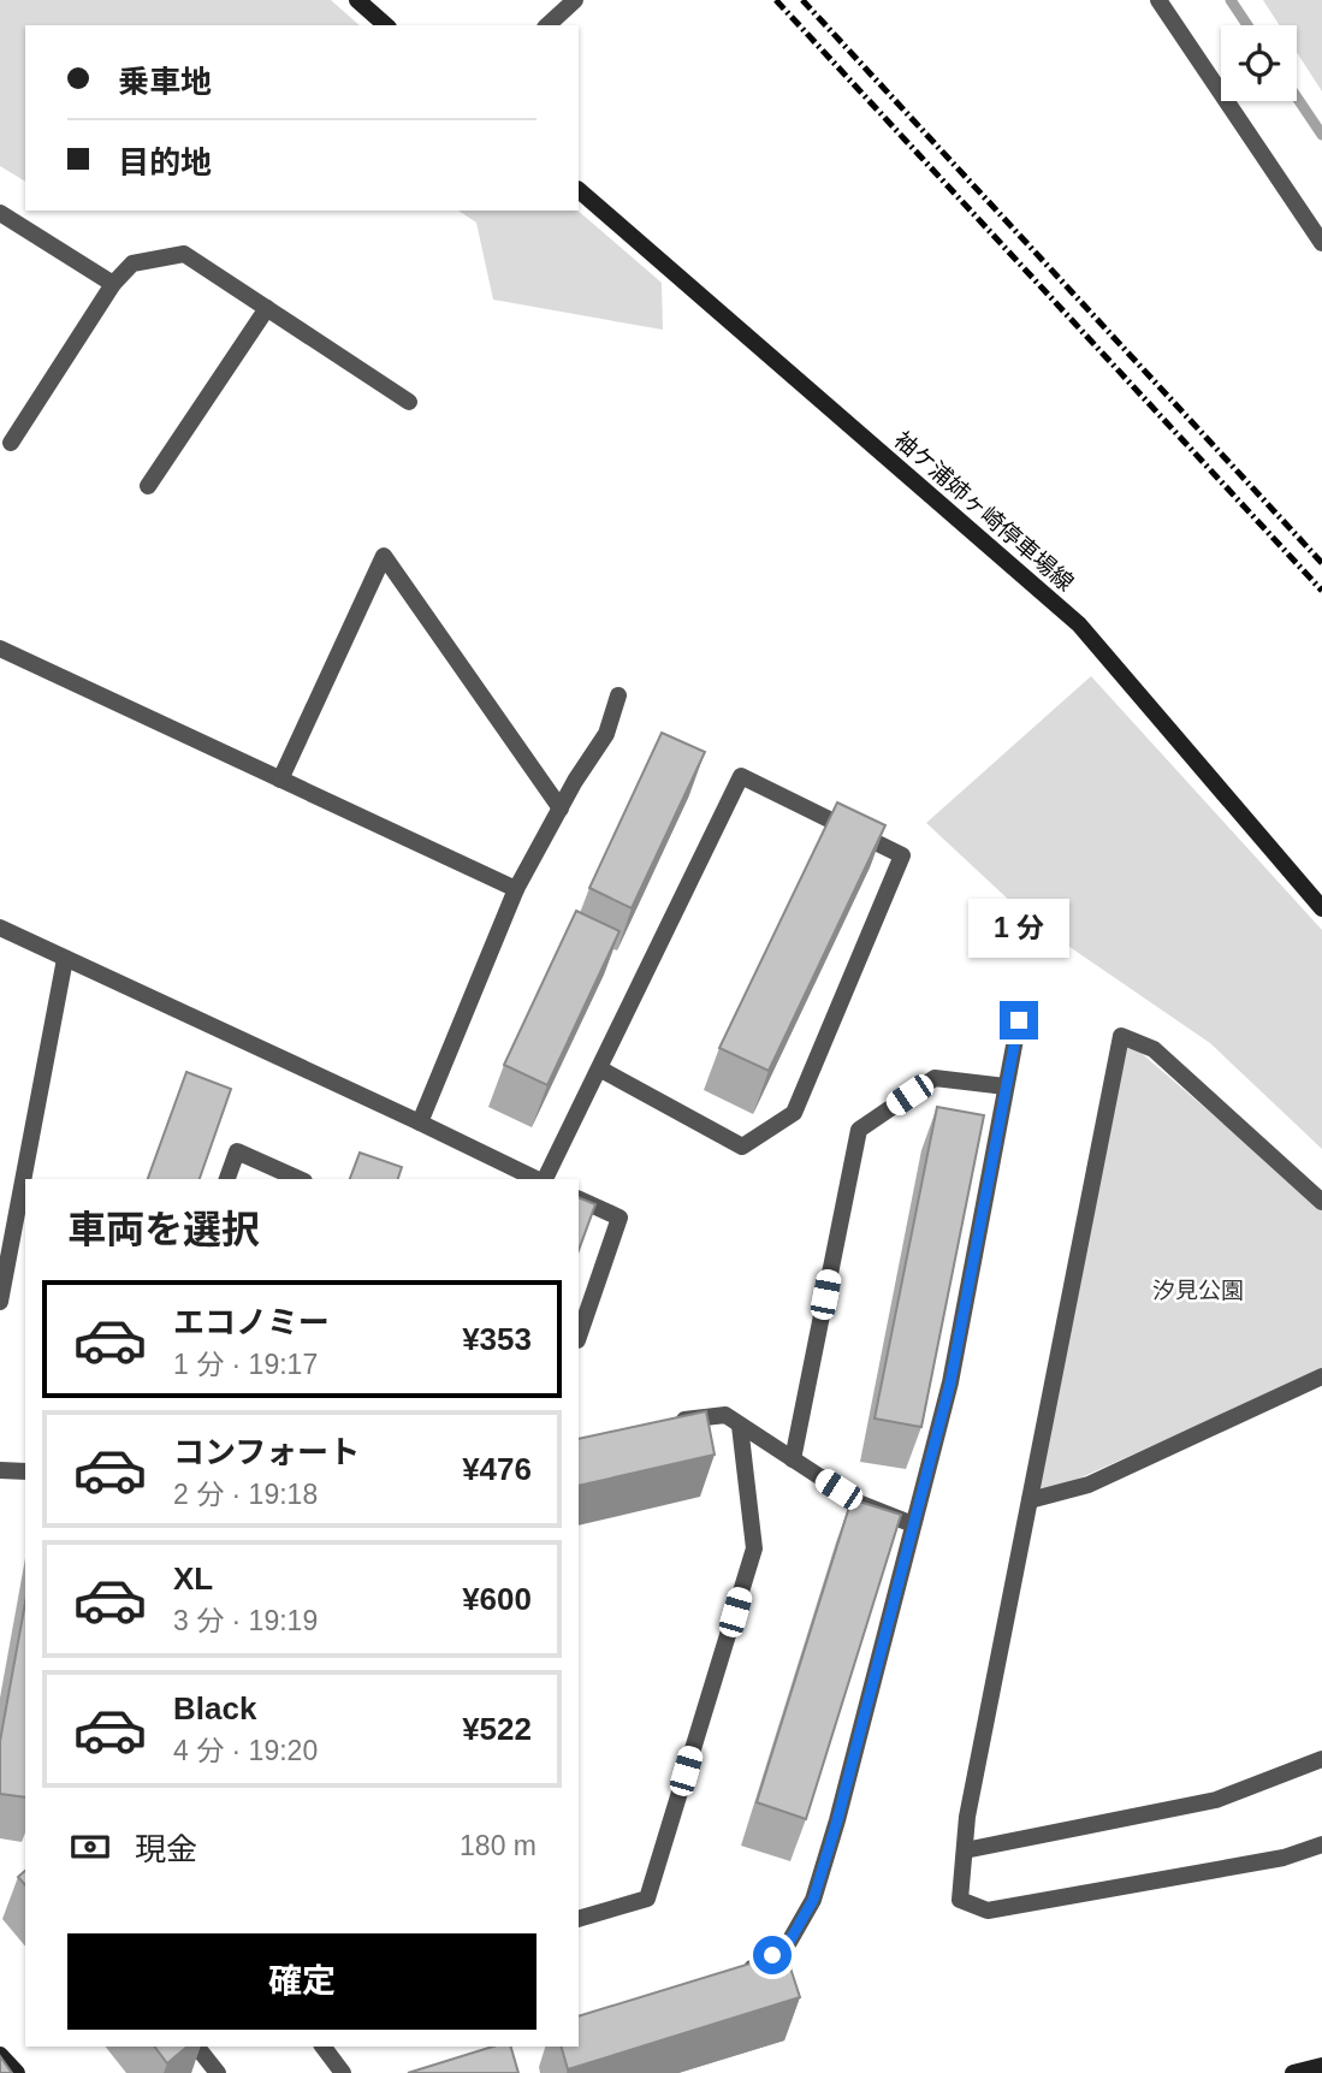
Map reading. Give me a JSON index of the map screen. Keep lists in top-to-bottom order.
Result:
{
  "streets": {
    "main road": ["袖ケ浦姉ヶ崎停車場線"]
  },
  "parks": ["汐見公園"],
  "page": {
    "banner": ["乗車地", "目的地"],
    "bubble": "1 分",
    "heading": "車両を選択",
    "list": [
      {
        "name": "エコノミー",
        "note": "1 分 · 19:17",
        "value": "¥353"
      },
      {
        "name": "コンフォート",
        "note": "2 分 · 19:18",
        "value": "¥476"
      },
      {
        "name": "XL",
        "note": "3 分 · 19:19",
        "value": "¥600"
      },
      {
        "name": "Black",
        "note": "4 分 · 19:20",
        "value": "¥522"
      }
    ],
    "pay": ["現金", "180 m"],
    "buttons": "確定"
  }
}
